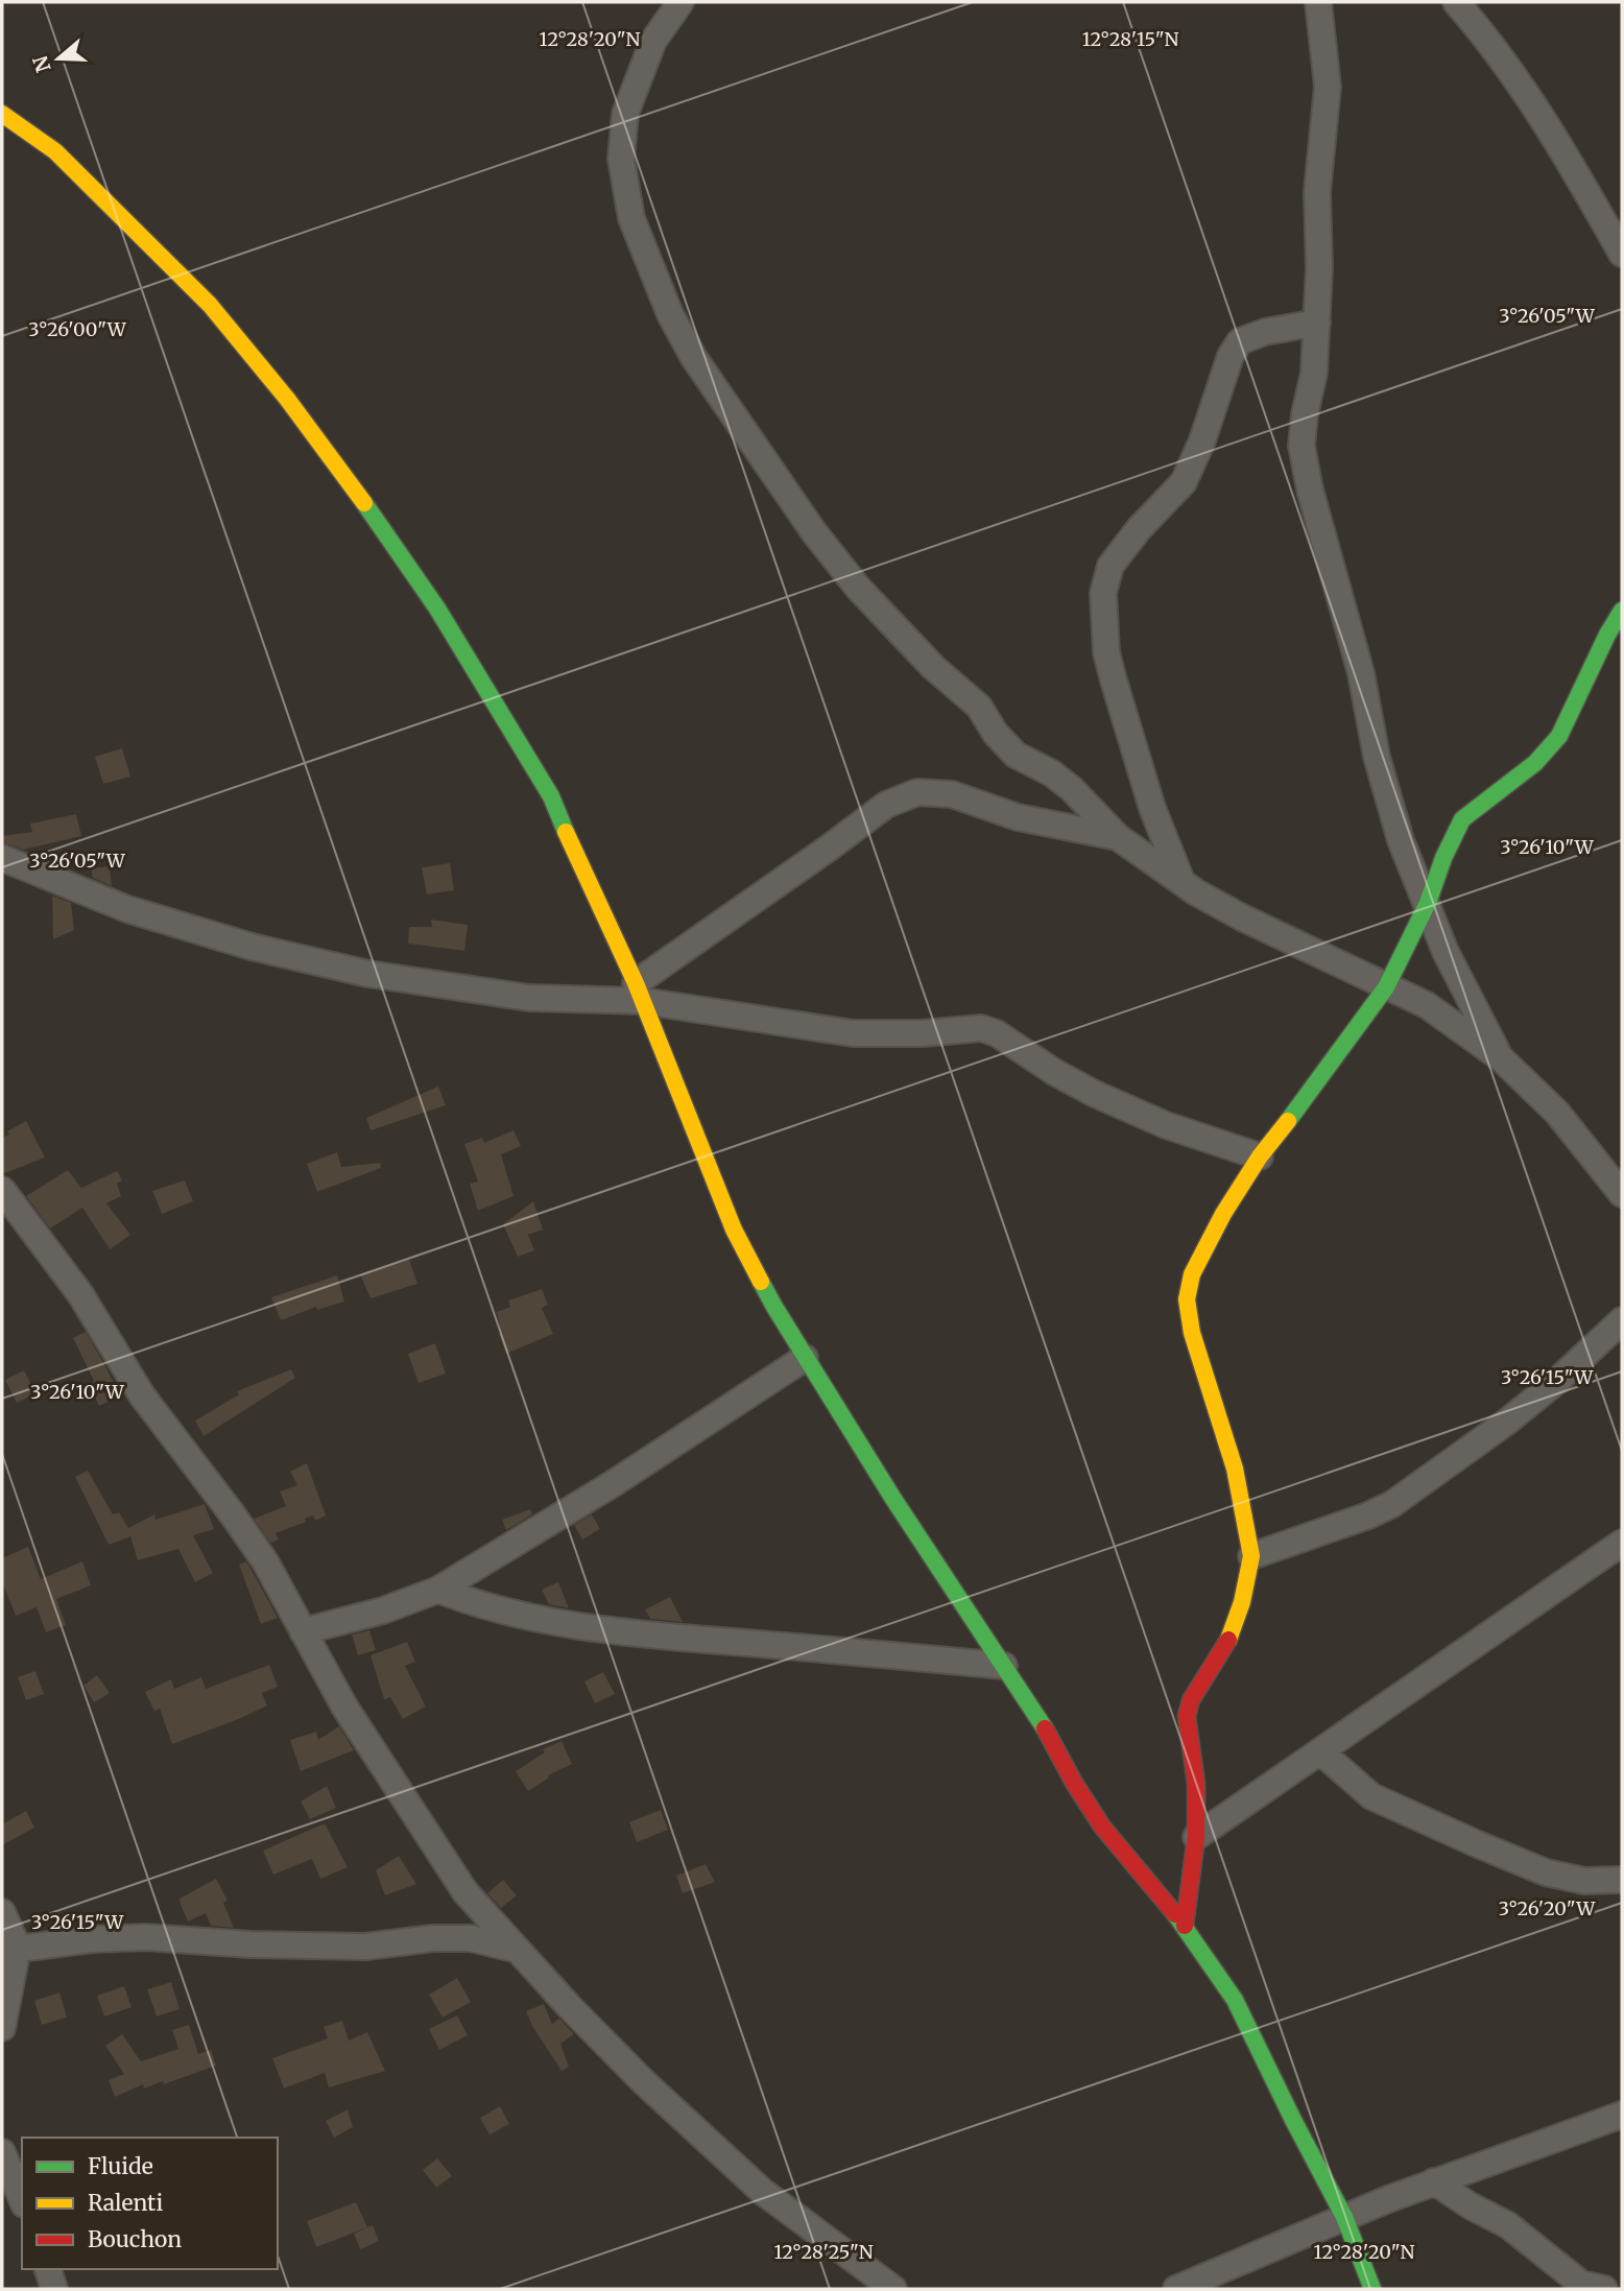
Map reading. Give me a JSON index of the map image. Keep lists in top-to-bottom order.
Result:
{
  "legend": ["Fluide", "Ralenti", "Bouchon"],
  "north": "left",
  "coordinates": [
    "12°28'20\"N",
    "12°28'15\"N",
    "3°26'05\"W",
    "3°26'00\"W",
    "3°26'10\"W",
    "3°26'15\"W",
    "3°26'20\"W",
    "12°28'25\"N"
  ]
}
